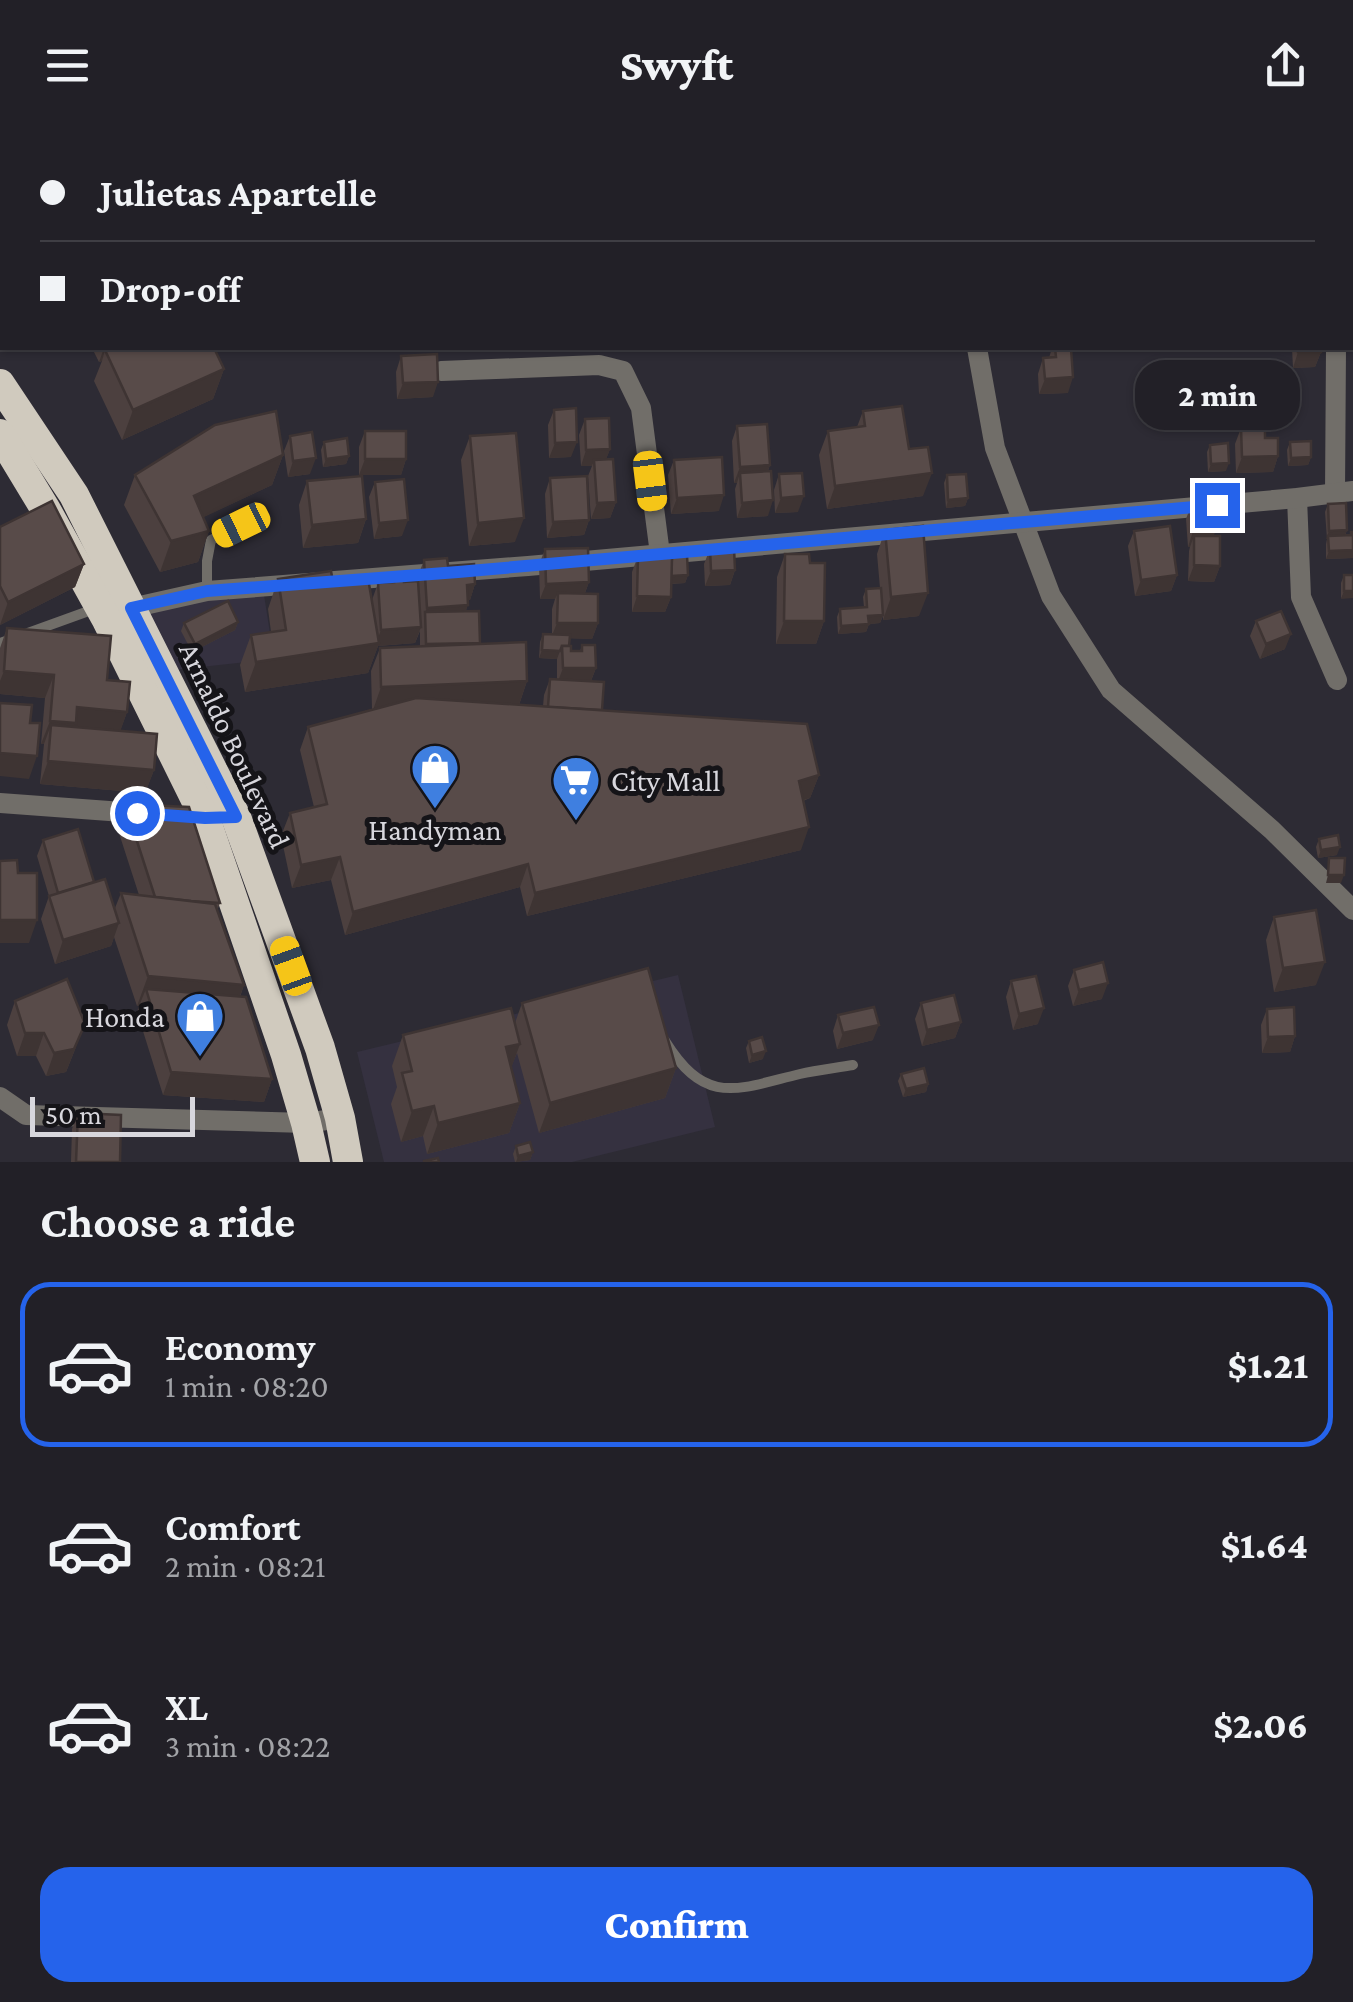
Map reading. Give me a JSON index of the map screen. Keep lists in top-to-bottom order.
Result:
{
  "streets": {
    "highway": ["Arnaldo Boulevard"]
  },
  "places": {
    "shop": ["Handyman", "Honda"],
    "supermarket": ["City Mall"]
  },
  "scale_bar": "50 m",
  "page": {
    "header": "Swyft",
    "banner": ["Julietas Apartelle", "Drop-off"],
    "bubble": "2 min",
    "scale": "50 m",
    "heading": "Choose a ride",
    "list": [
      {
        "name": "Economy",
        "note": "1 min · 08:20",
        "value": "$1.21"
      },
      {
        "name": "Comfort",
        "note": "2 min · 08:21",
        "value": "$1.64"
      },
      {
        "name": "XL",
        "note": "3 min · 08:22",
        "value": "$2.06"
      }
    ],
    "buttons": "Confirm"
  }
}
